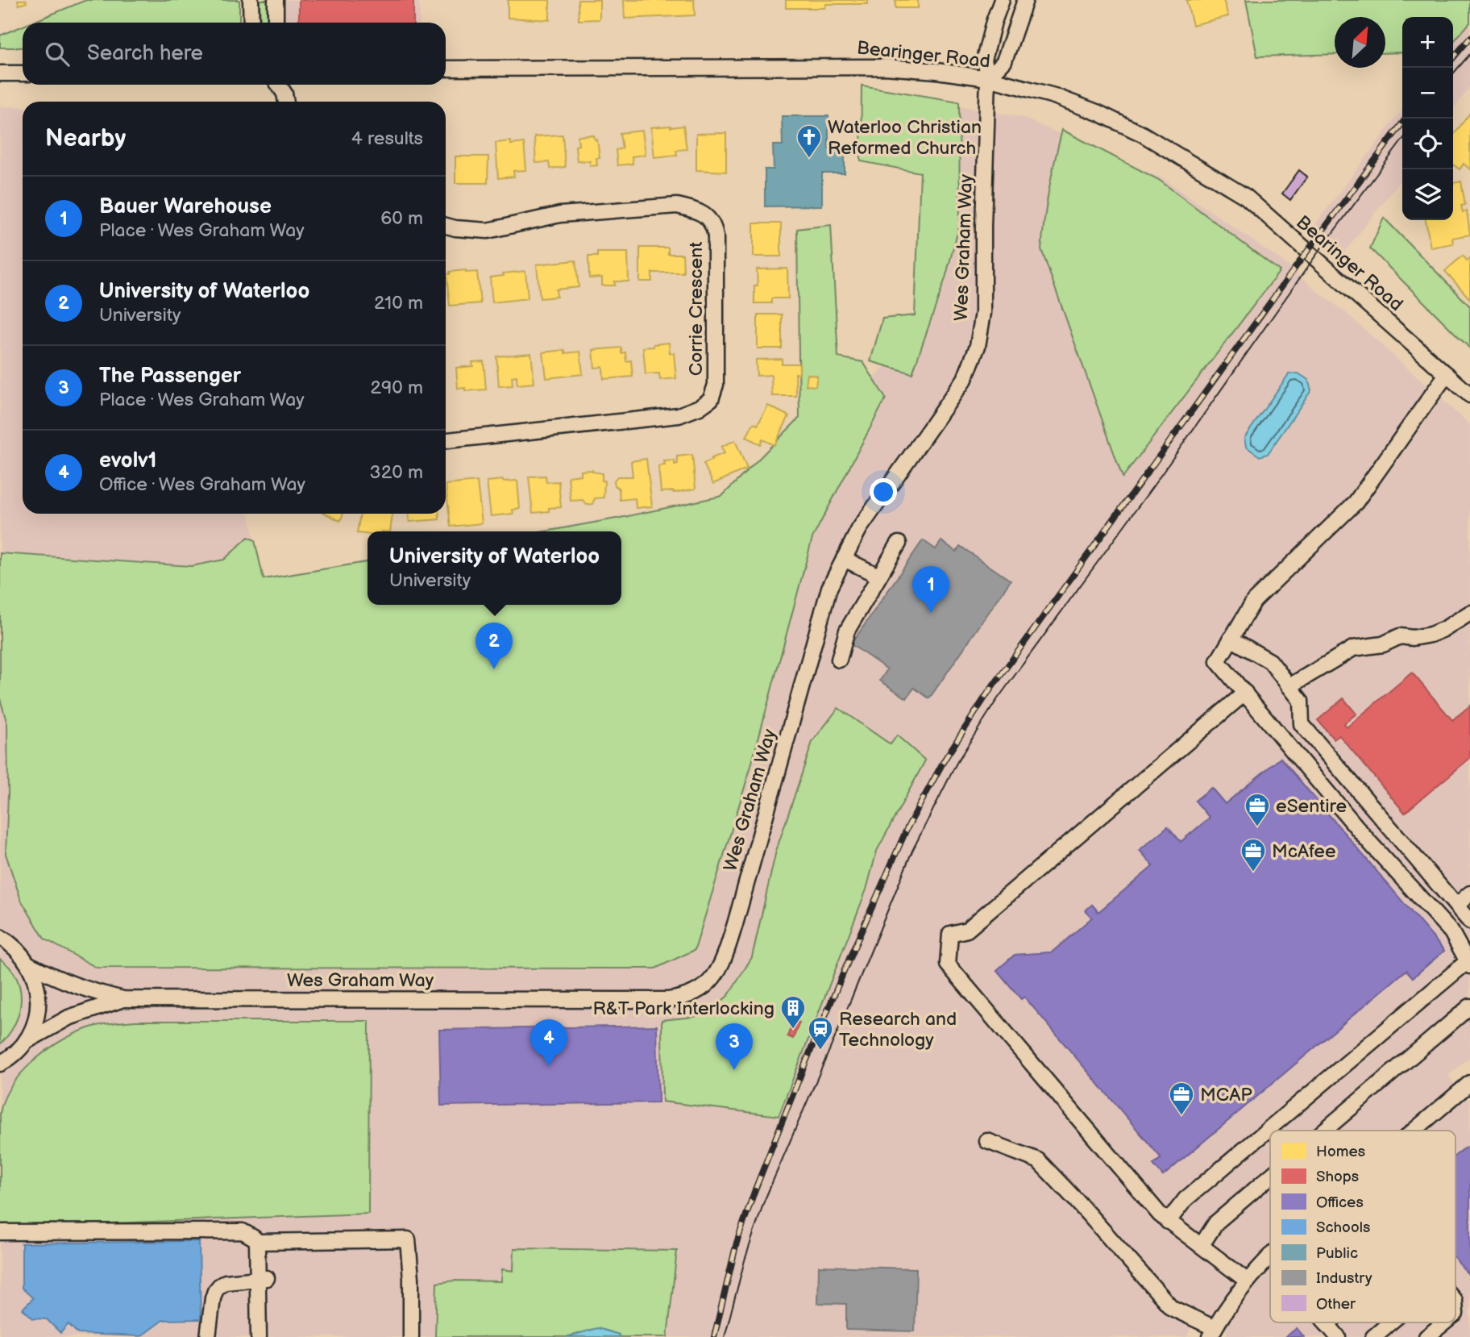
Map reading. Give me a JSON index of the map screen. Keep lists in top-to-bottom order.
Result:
{
  "streets": {
    "street": ["Bearinger Road", "Wes Graham Way", "Corrie Crescent"]
  },
  "crossings": [
    ["Bearinger Road", "Wes Graham Way"]
  ],
  "places": {
    "church": ["Waterloo Christian Reformed Church"],
    "office": ["eSentire", "McAfee", "MCAP"],
    "building": ["R&T Park Interlocking"],
    "station": ["Research and Technology"]
  },
  "legend": [
    "Homes",
    "Shops",
    "Offices",
    "Schools",
    "Public",
    "Industry",
    "Other"
  ],
  "north": "top right",
  "page": {
    "map_buttons": ["+", "−"],
    "search": "Search here",
    "heading": ["Nearby", "4 results"],
    "list": [
      {
        "mark": "1",
        "name": "Bauer Warehouse",
        "note": "Place · Wes Graham Way",
        "value": "60 m"
      },
      {
        "mark": "2",
        "name": "University of Waterloo",
        "note": "University",
        "value": "210 m"
      },
      {
        "mark": "3",
        "name": "The Passenger",
        "note": "Place · Wes Graham Way",
        "value": "290 m"
      },
      {
        "mark": "4",
        "name": "evolv1",
        "note": "Office · Wes Graham Way",
        "value": "320 m"
      }
    ],
    "popup": ["University of Waterloo", "University"],
    "pins": [
      "1",
      "2",
      "4",
      "3"
    ]
  }
}
